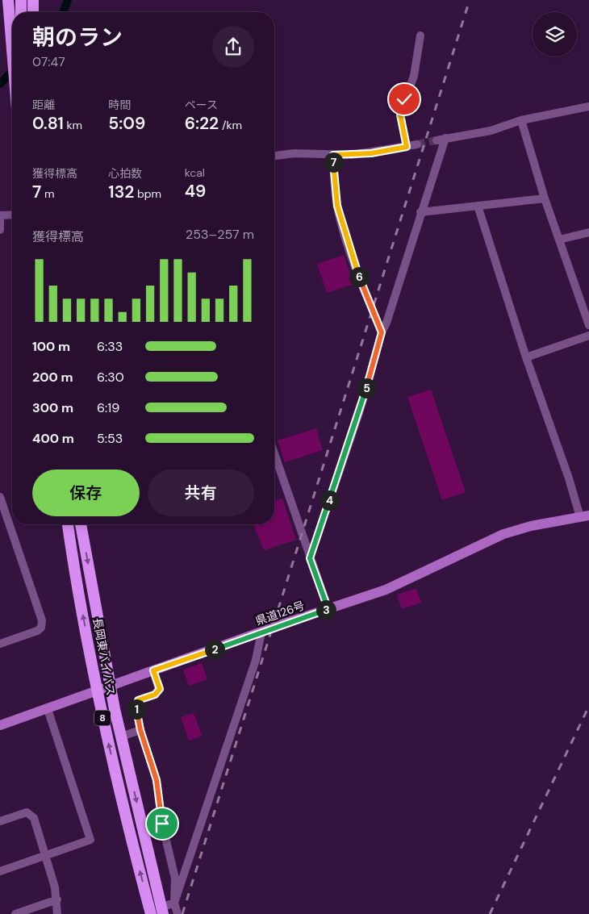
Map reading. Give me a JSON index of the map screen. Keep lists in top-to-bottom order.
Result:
{
  "streets": {
    "highway": ["長岡東バイパス", "8"],
    "main road": ["県道126号"]
  },
  "crossings": [
    ["県道126号", "長岡東バイパス"]
  ],
  "page": {
    "heading": ["朝のラン", "07:47"],
    "stats": [
      ["距離", "0.81 km"],
      ["時間", "5:09"],
      ["ペース", "6:22 /km"],
      ["獲得標高", "7 m"],
      ["心拍数", "132 bpm"],
      ["kcal", "49"]
    ],
    "pins": [
      "7",
      "6",
      "5",
      "4",
      "3",
      "2",
      "1"
    ],
    "chart": ["獲得標高", "253–257 m"],
    "list": [
      {
        "name": "100 m",
        "note": "6:33"
      },
      {
        "name": "200 m",
        "note": "6:30"
      },
      {
        "name": "300 m",
        "note": "6:19"
      },
      {
        "name": "400 m",
        "note": "5:53"
      }
    ],
    "buttons": ["保存", "共有"]
  }
}
